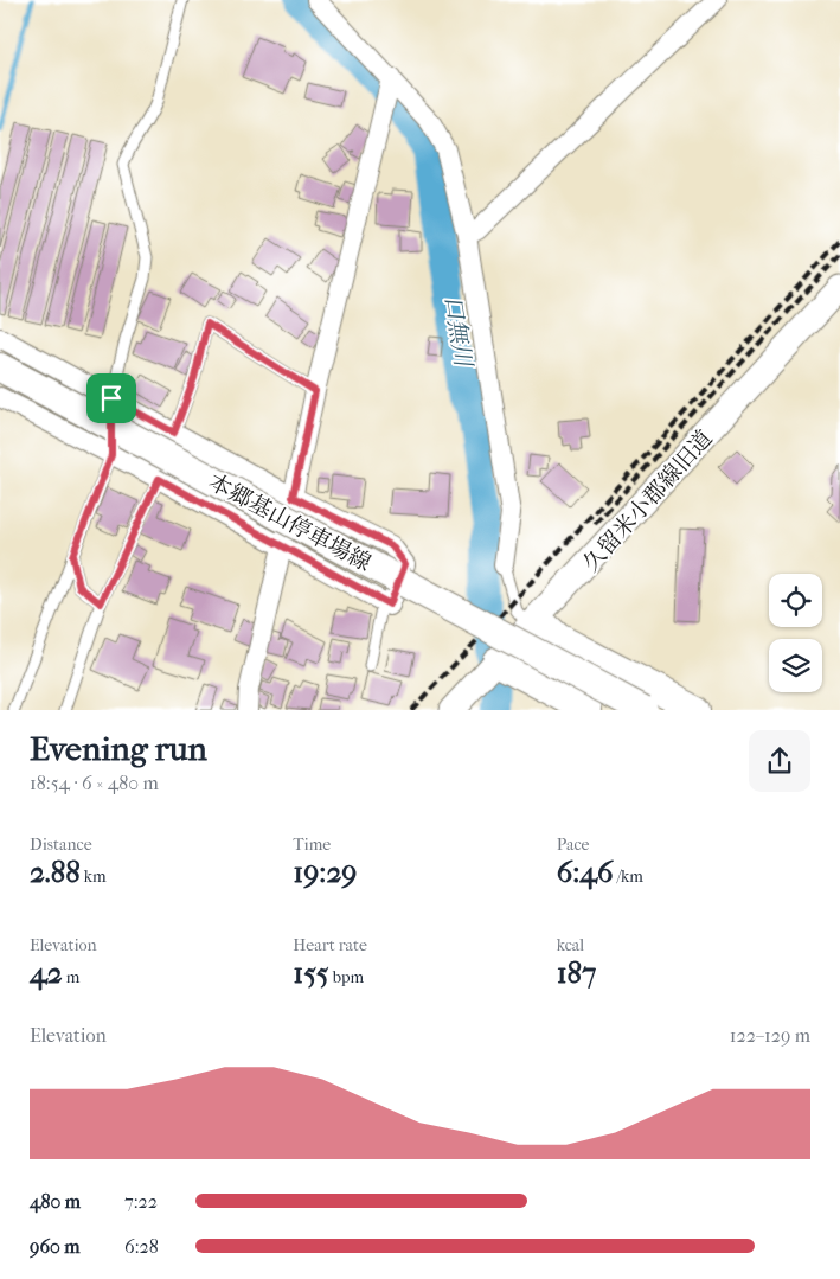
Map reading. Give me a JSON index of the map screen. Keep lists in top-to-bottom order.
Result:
{
  "streets": {
    "main road": ["本郷基山停車場線"],
    "street": ["久留米小郡線旧道"]
  },
  "water": ["口無川"],
  "page": {
    "heading": ["Evening run", "18:54 · 6 × 480 m"],
    "stats": [
      ["Distance", "2.88 km"],
      ["Time", "19:29"],
      ["Pace", "6:46 /km"],
      ["Elevation", "42 m"],
      ["Heart rate", "155 bpm"],
      ["kcal", "187"]
    ],
    "chart": ["Elevation", "122–129 m"],
    "list": [
      {
        "name": "480 m",
        "note": "7:22"
      },
      {
        "name": "960 m",
        "note": "6:28"
      }
    ]
  }
}
